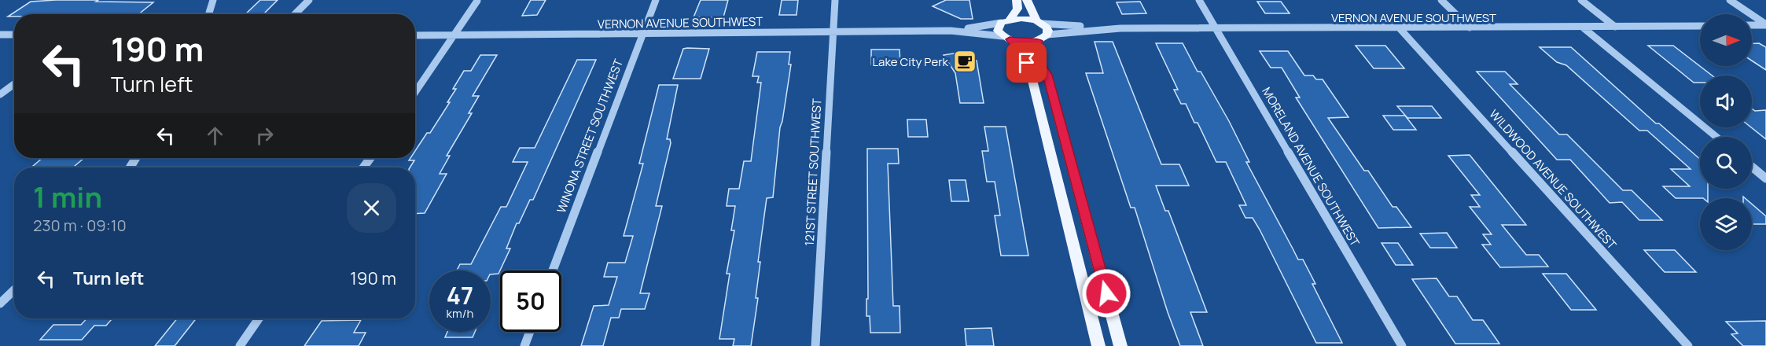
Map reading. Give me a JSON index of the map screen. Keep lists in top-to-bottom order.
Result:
{
  "streets": {
    "street": [
      "VERNON AVENUE SOUTHWEST",
      "WINONA STREET SOUTHWEST",
      "MORELAND AVENUE SOUTHWEST",
      "121ST STREET SOUTHWEST",
      "WILDWOOD AVENUE SOUTHWEST"
    ]
  },
  "crossings": [
    ["VERNON AVENUE SOUTHWEST", "WINONA STREET SOUTHWEST"],
    ["VERNON AVENUE SOUTHWEST", "MORELAND AVENUE SOUTHWEST"],
    ["VERNON AVENUE SOUTHWEST", "121ST STREET SOUTHWEST"],
    ["VERNON AVENUE SOUTHWEST", "WILDWOOD AVENUE SOUTHWEST"]
  ],
  "places": {
    "cafe": ["Lake City Perk"]
  },
  "north": "right",
  "page": {
    "turn": ["190 m", "Turn left"],
    "heading": ["1 min", "230 m · 09:10"],
    "list": [
      {
        "name": "Turn left",
        "value": "190 m"
      }
    ],
    "speed": "47 km/h",
    "limit": "50"
  }
}
